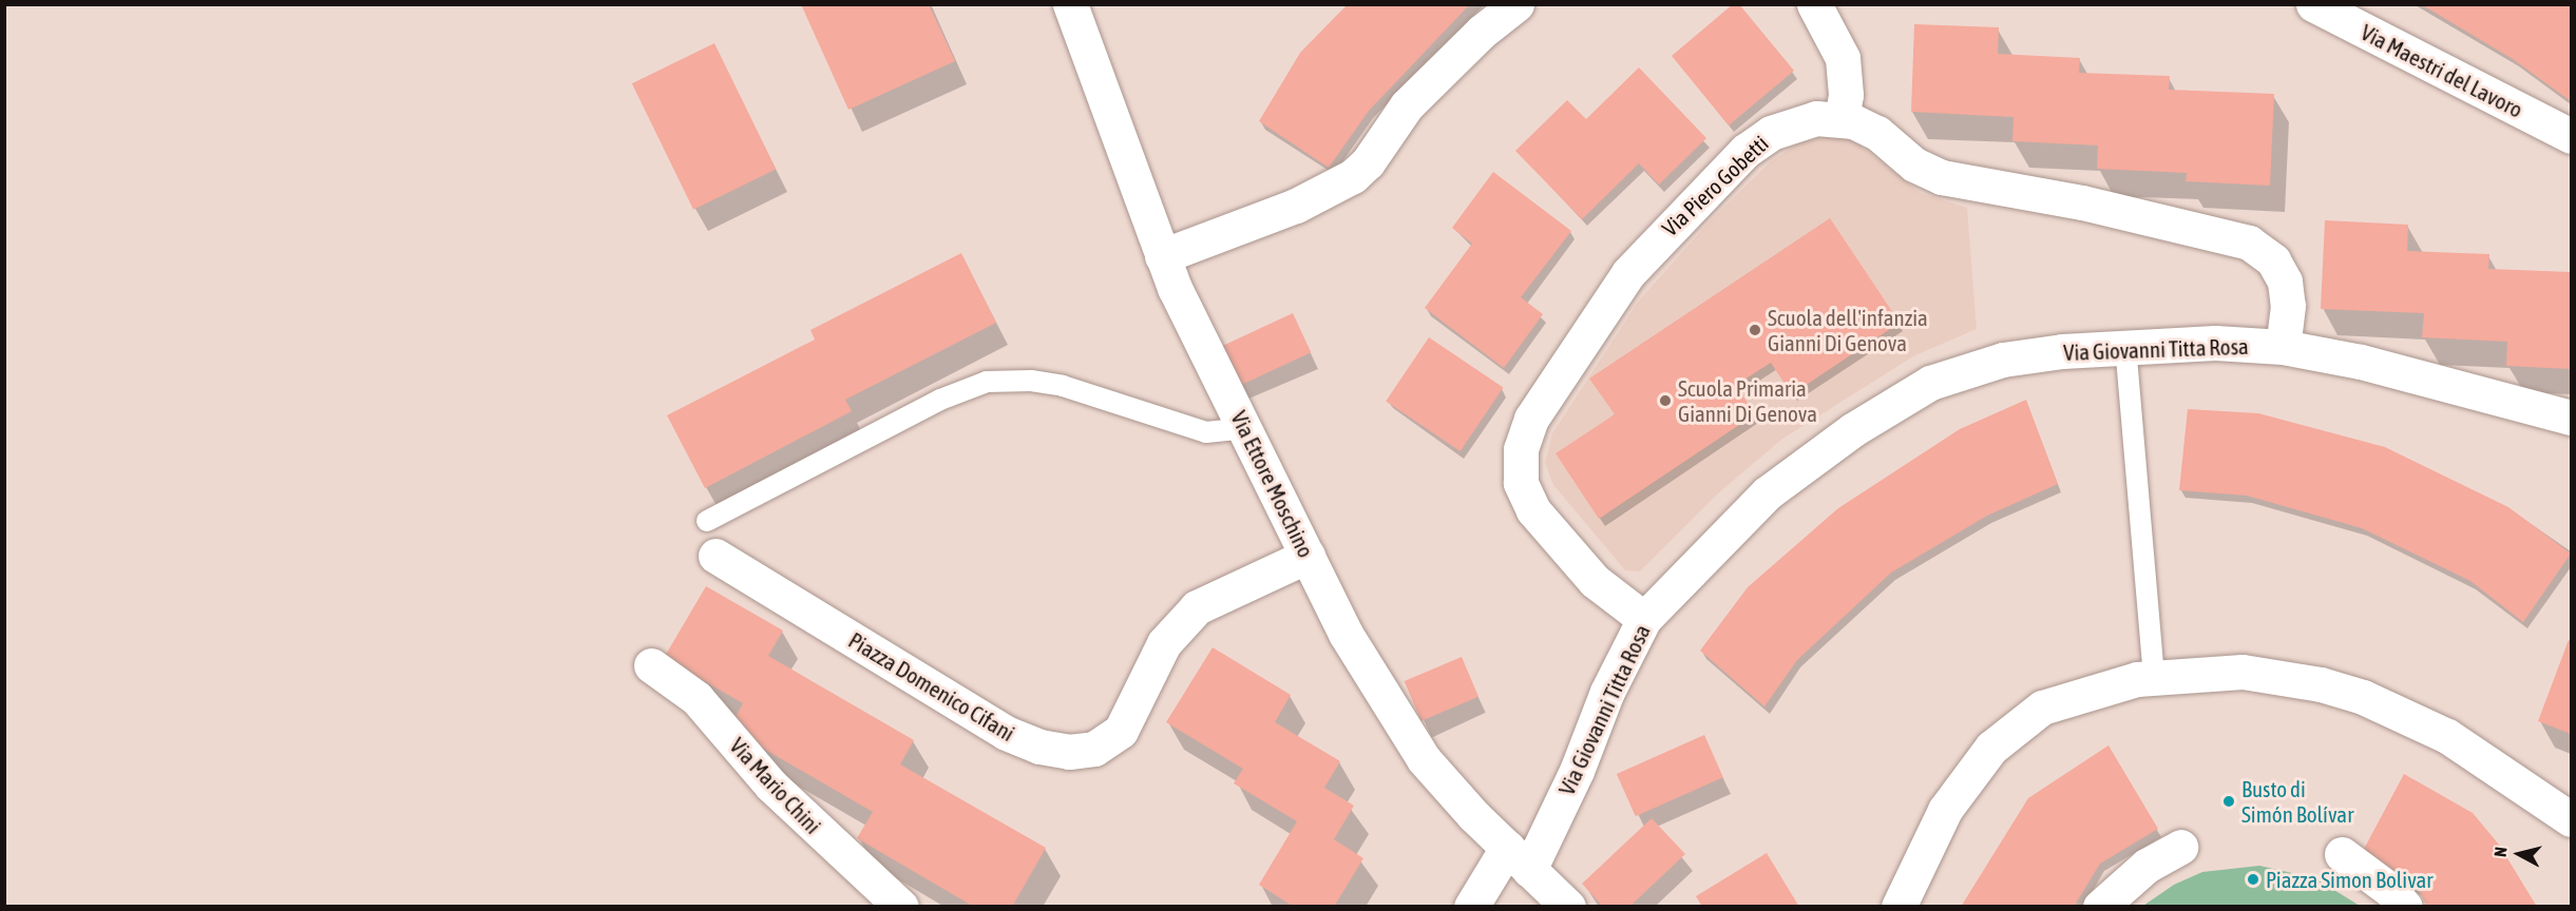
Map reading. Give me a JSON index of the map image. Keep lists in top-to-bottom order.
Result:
{
  "streets": {
    "street": [
      "Via Maestri del Lavoro",
      "Via Piero Gobetti",
      "Via Giovanni Titta Rosa",
      "Via Ettore Moschino",
      "Piazza Domenico Cifani",
      "Via Mario Chini"
    ]
  },
  "crossings": [
    ["Via Piero Gobetti", "Via Giovanni Titta Rosa"],
    ["Via Giovanni Titta Rosa", "Via Ettore Moschino"],
    ["Via Ettore Moschino", "Piazza Domenico Cifani"]
  ],
  "places": [
    "Scuola dell'infanzia Gianni Di Genova",
    "Scuola Primaria Gianni Di Genova",
    "Busto di Simón Bolívar",
    "Piazza Simon Bolivar"
  ],
  "north": "left"
}
